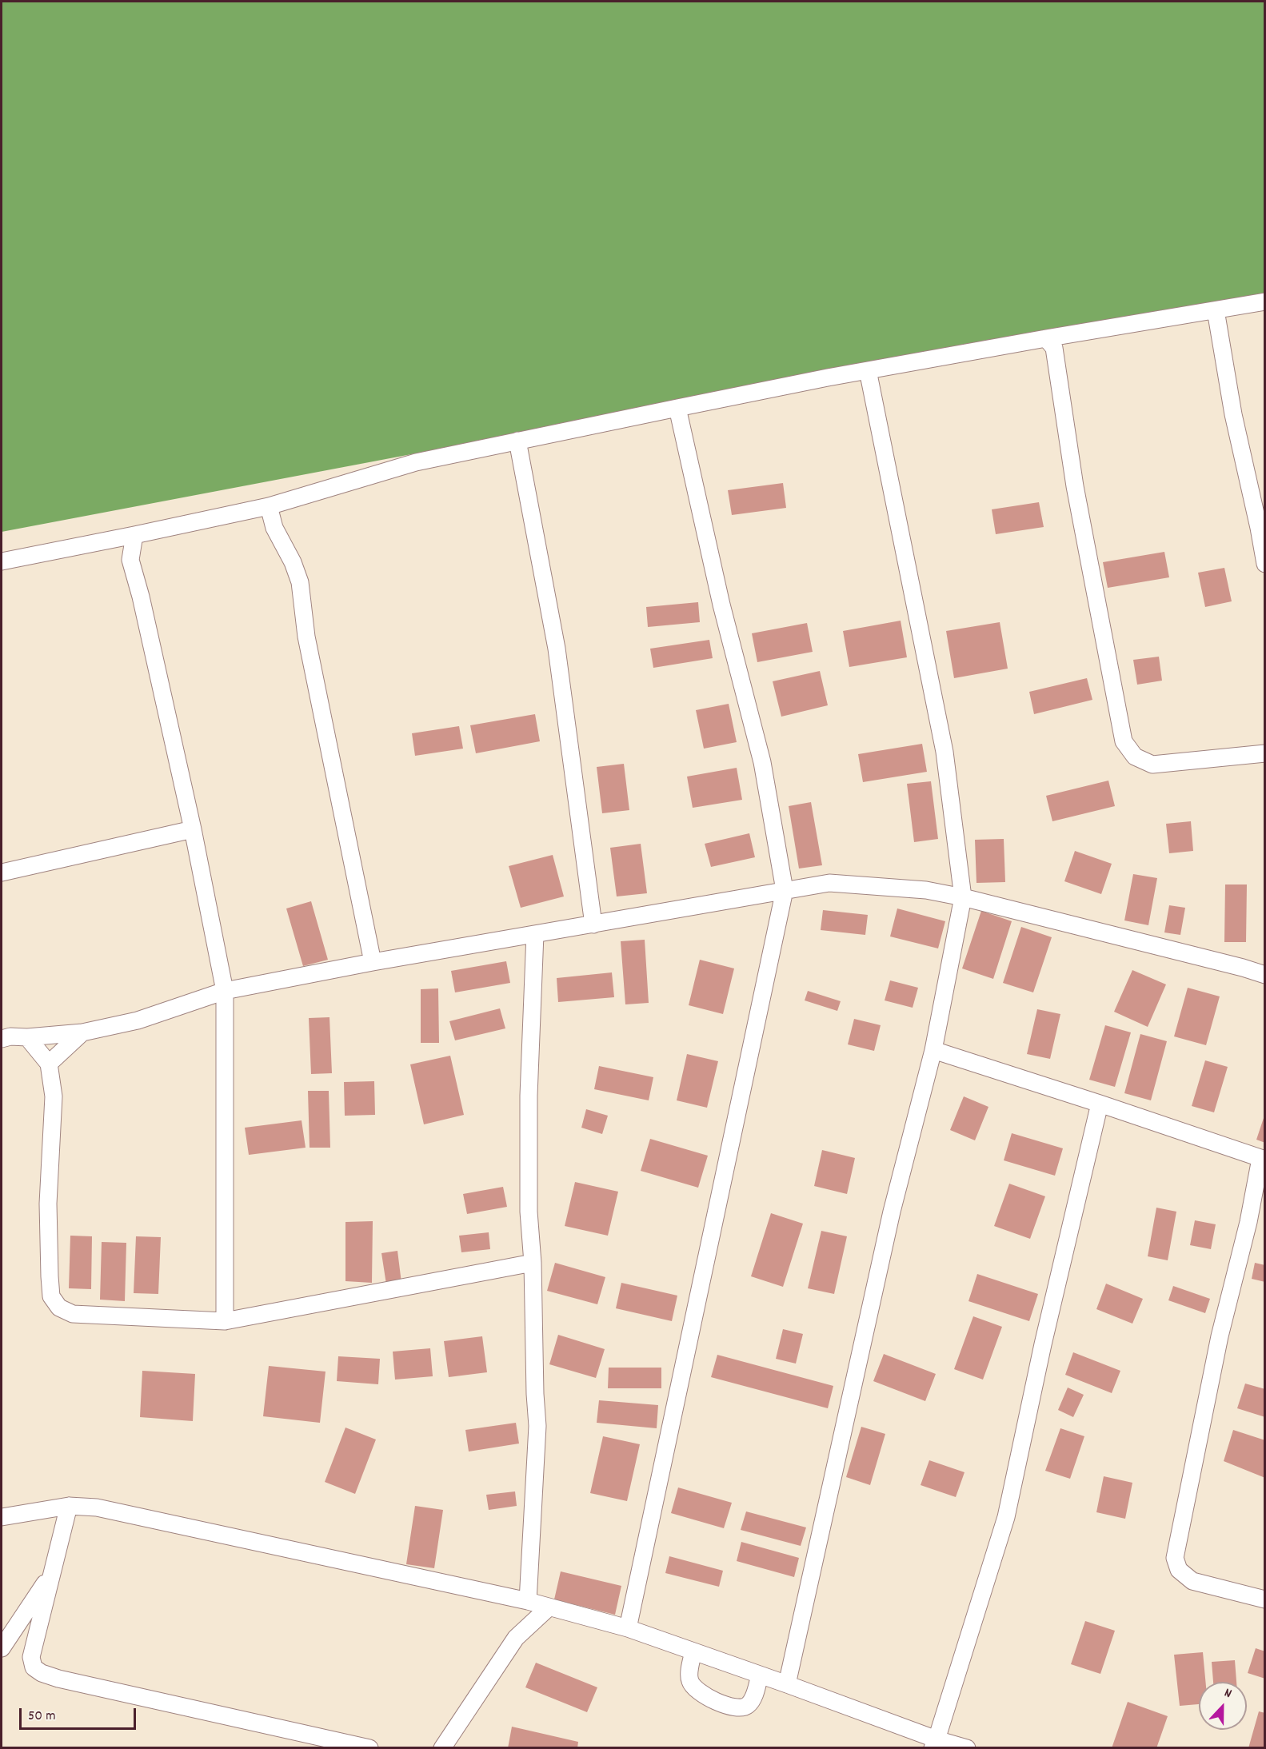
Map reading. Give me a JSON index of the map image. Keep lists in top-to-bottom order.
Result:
{
  "scale_bar": "50 m",
  "north": "top"
}
